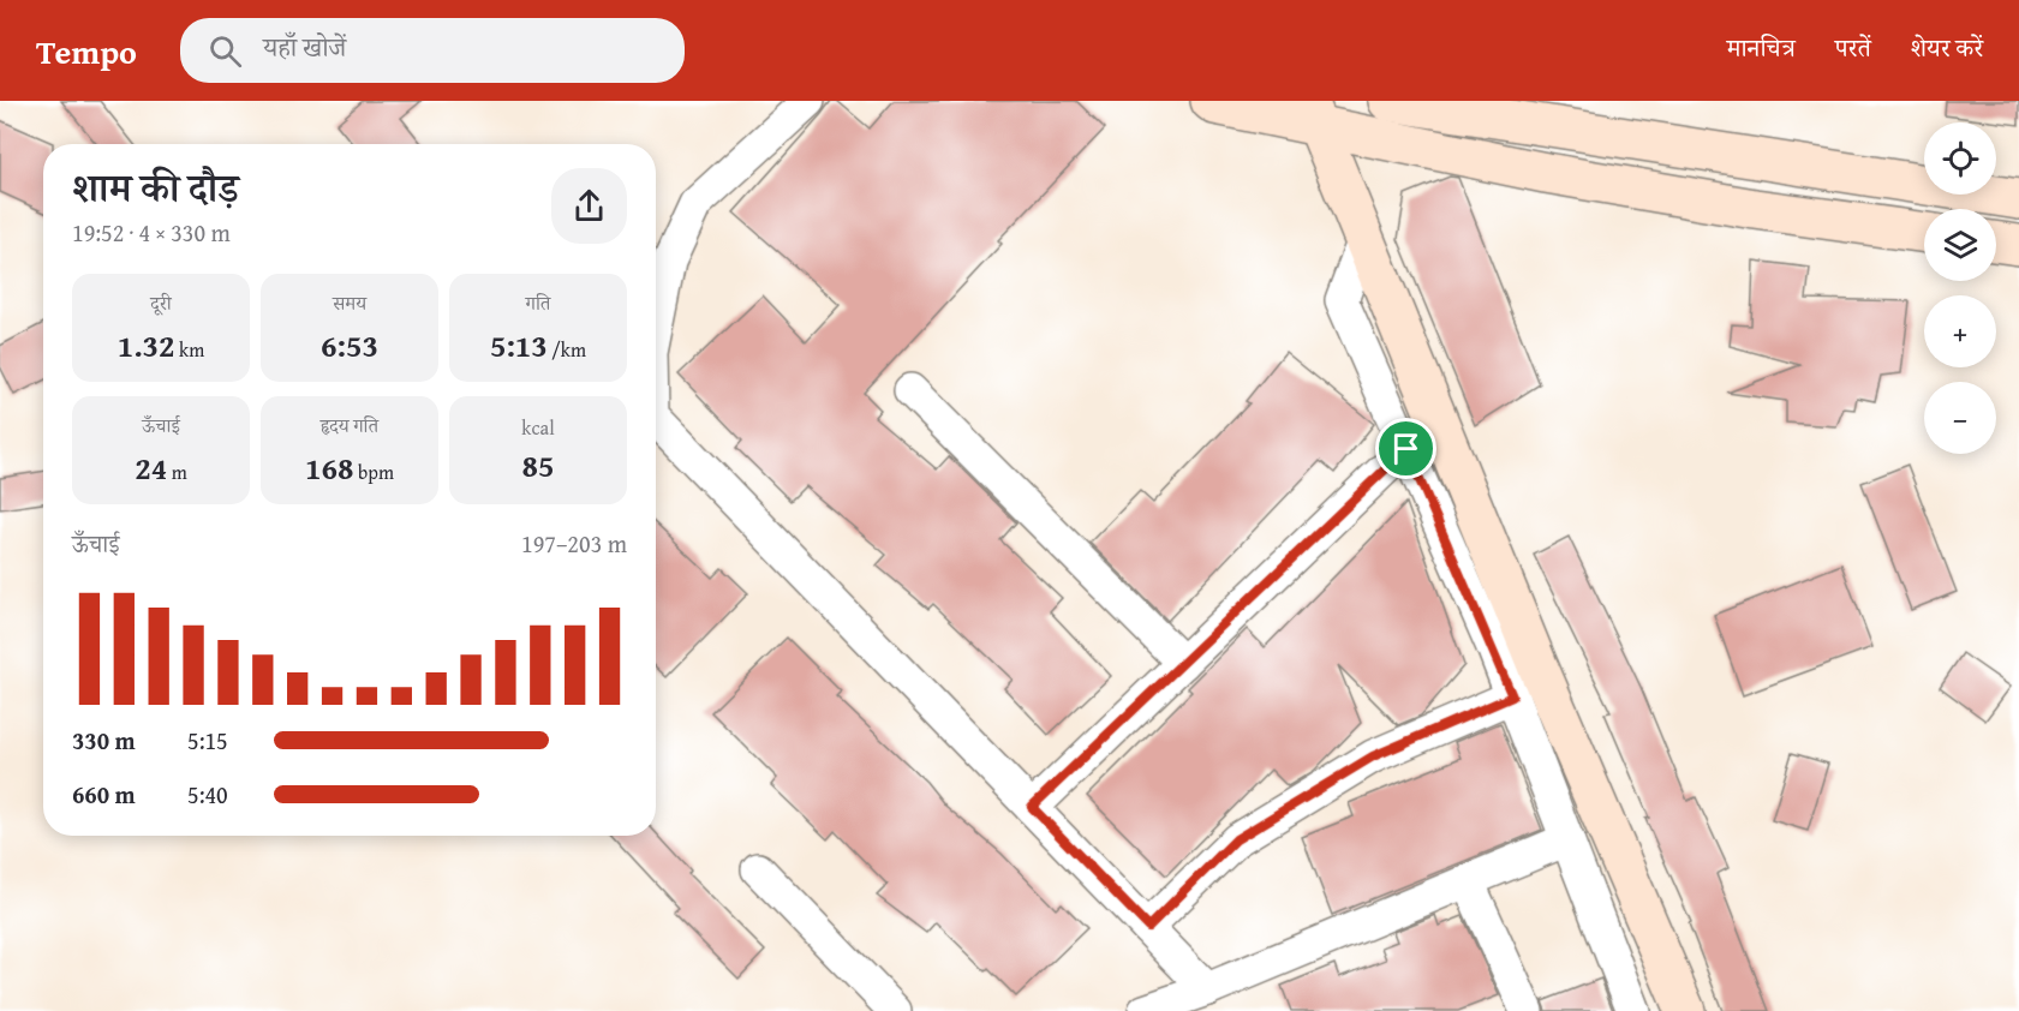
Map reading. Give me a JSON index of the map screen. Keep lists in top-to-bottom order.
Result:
{
  "page": {
    "header": "Tempo",
    "search": "यहाँ खोजें",
    "nav": ["मानचित्र", "परतें", "शेयर करें"],
    "map_buttons": ["+", "−"],
    "heading": ["शाम की दौड़", "19:52 · 4 × 330 m"],
    "stats": [
      ["दूरी", "1.32 km"],
      ["समय", "6:53"],
      ["गति", "5:13 /km"],
      ["ऊँचाई", "24 m"],
      ["हृदय गति", "168 bpm"],
      ["kcal", "85"]
    ],
    "chart": ["ऊँचाई", "197–203 m"],
    "list": [
      {
        "name": "330 m",
        "note": "5:15"
      },
      {
        "name": "660 m",
        "note": "5:40"
      }
    ]
  }
}
